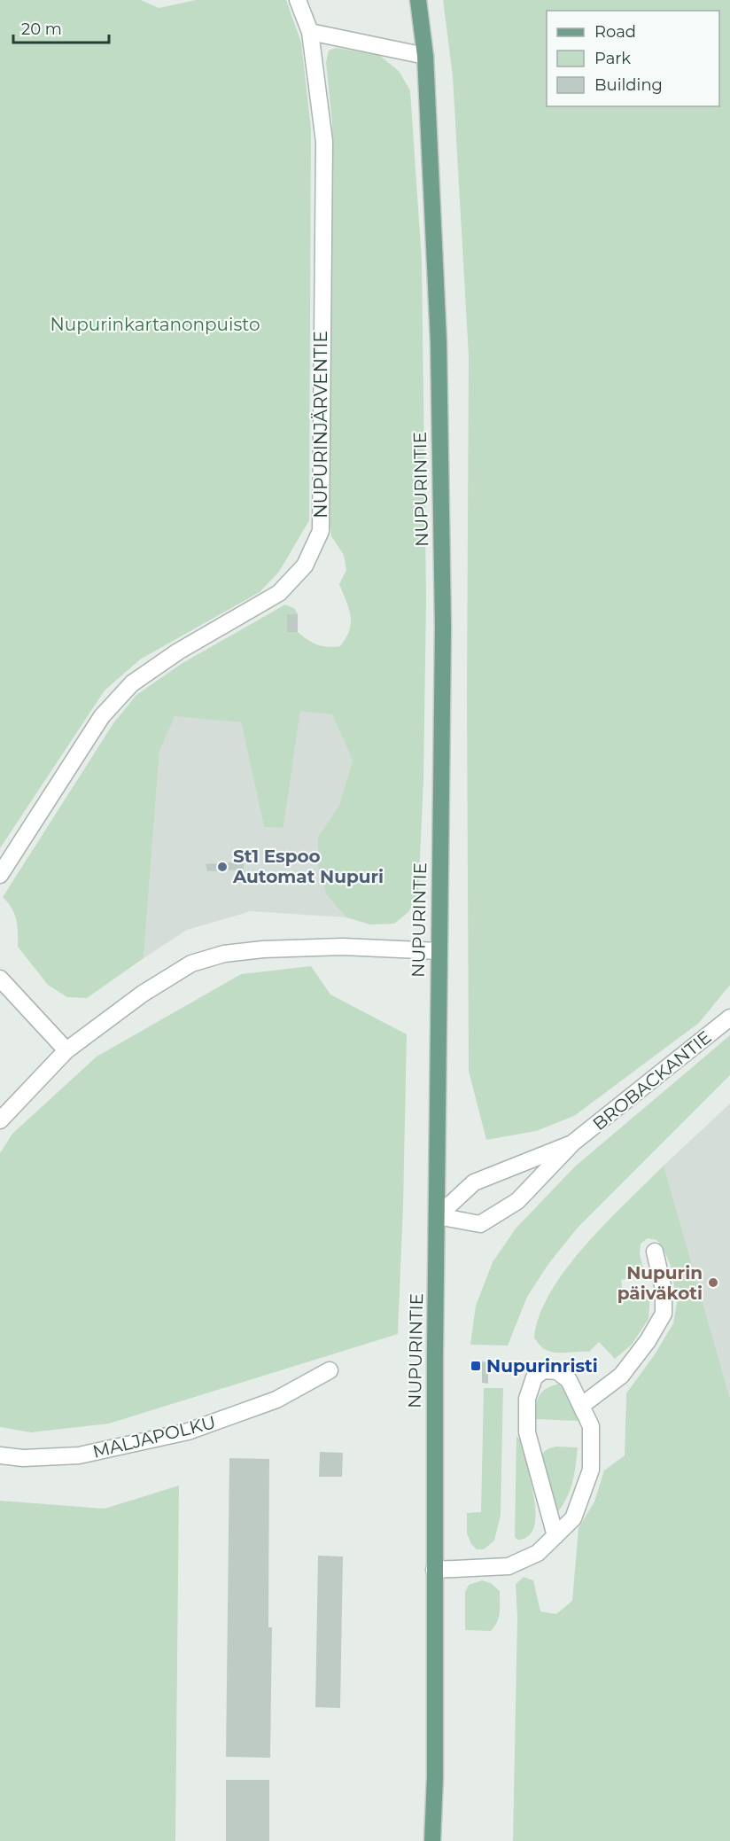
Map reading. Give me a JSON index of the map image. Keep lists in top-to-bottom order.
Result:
{
  "streets": {
    "main road": ["NUPURINTIE"],
    "street": ["NUPURINJÄRVENTIE", "BROBACKANTIE", "MALJAPOLKU"]
  },
  "crossings": [
    ["NUPURINTIE", "BROBACKANTIE"]
  ],
  "parks": ["Nupurinkartanonpuisto"],
  "places": {
    "other": ["St1 Espoo Automat Nupuri", "Nupurin päiväkoti"],
    "transit": ["Nupurinristi"]
  },
  "legend": ["Road", "Park", "Building"],
  "scale_bar": "20 m"
}
